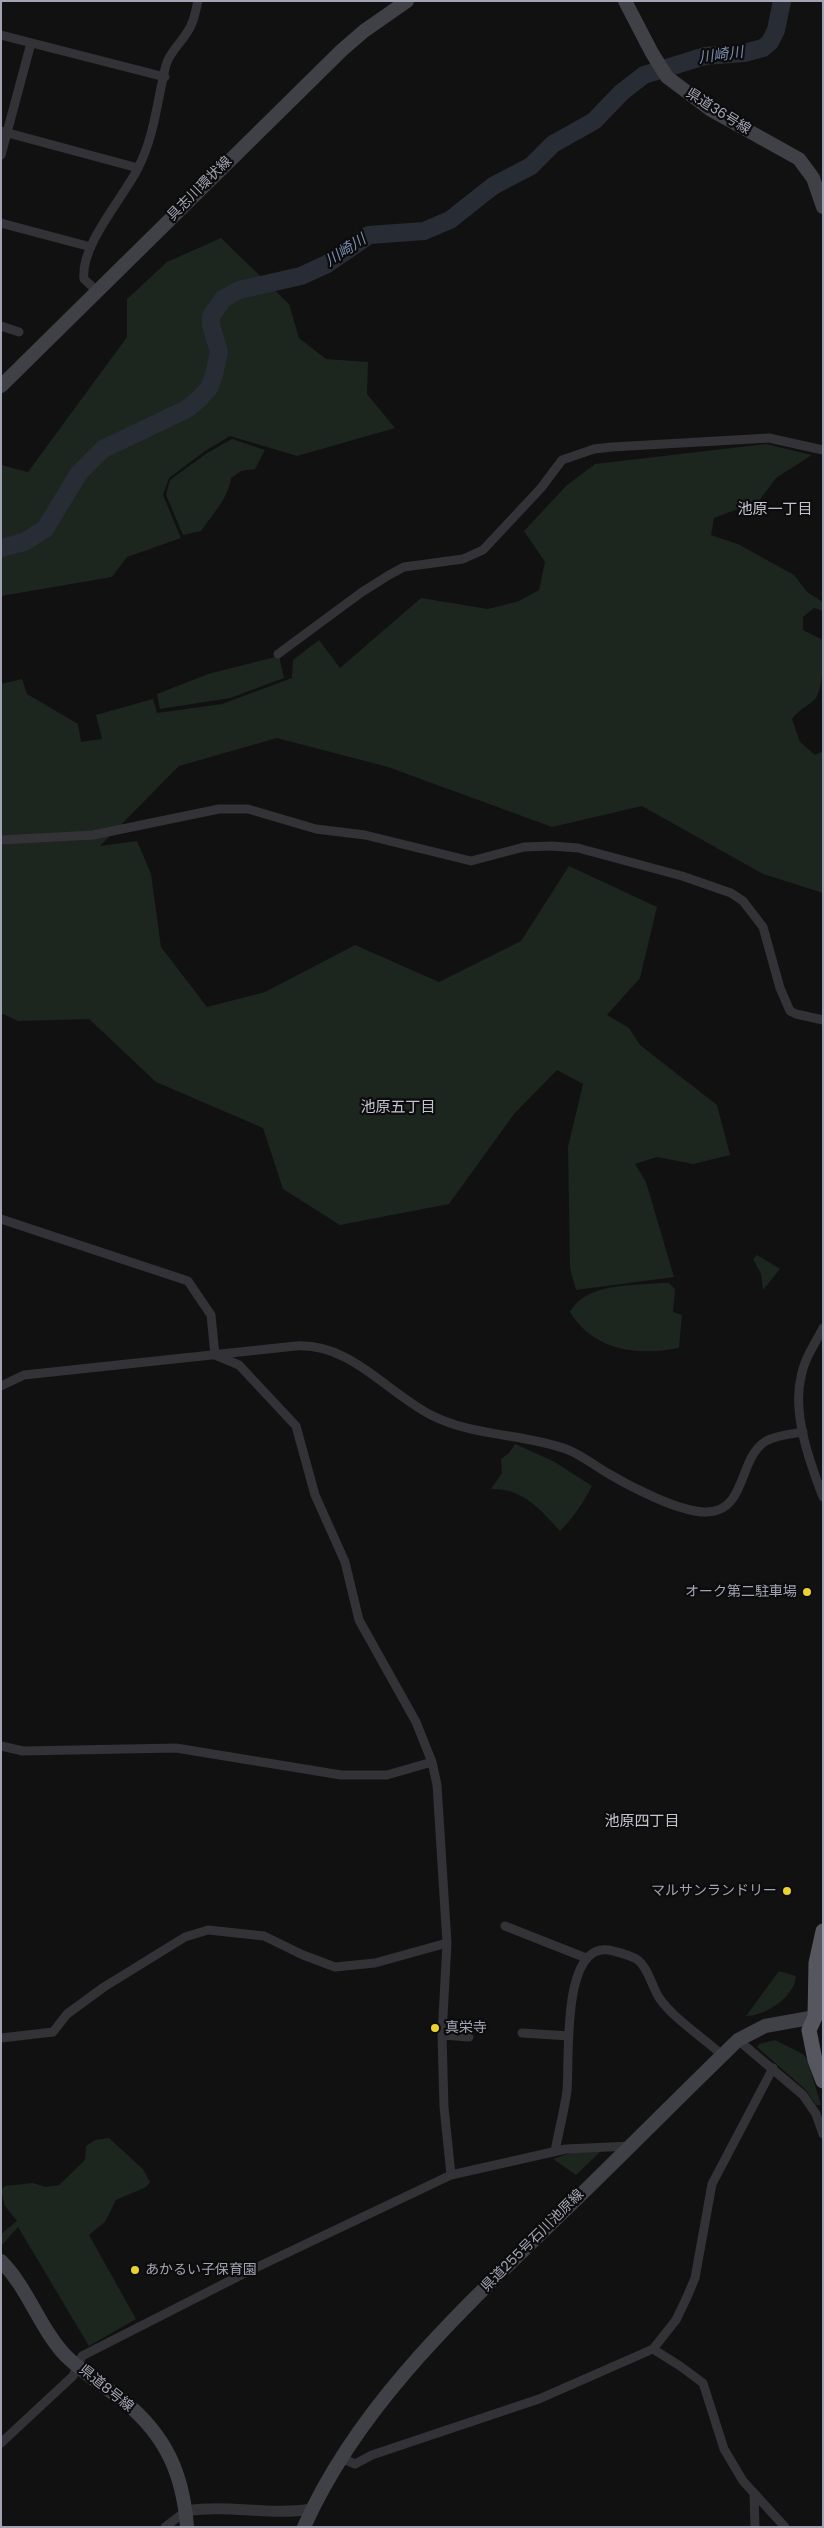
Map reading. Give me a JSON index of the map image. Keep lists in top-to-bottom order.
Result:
{
  "streets": {
    "main road": [
      "県道36号線",
      "具志川環状線",
      "県道255号石川池原線",
      "県道8号線"
    ]
  },
  "districts": ["池原一丁目", "池原五丁目", "池原四丁目"],
  "water": ["川崎川"],
  "places": [
    "オーク第二駐車場",
    "マルサンランドリー",
    "真栄寺",
    "あかるい子保育園"
  ]
}
